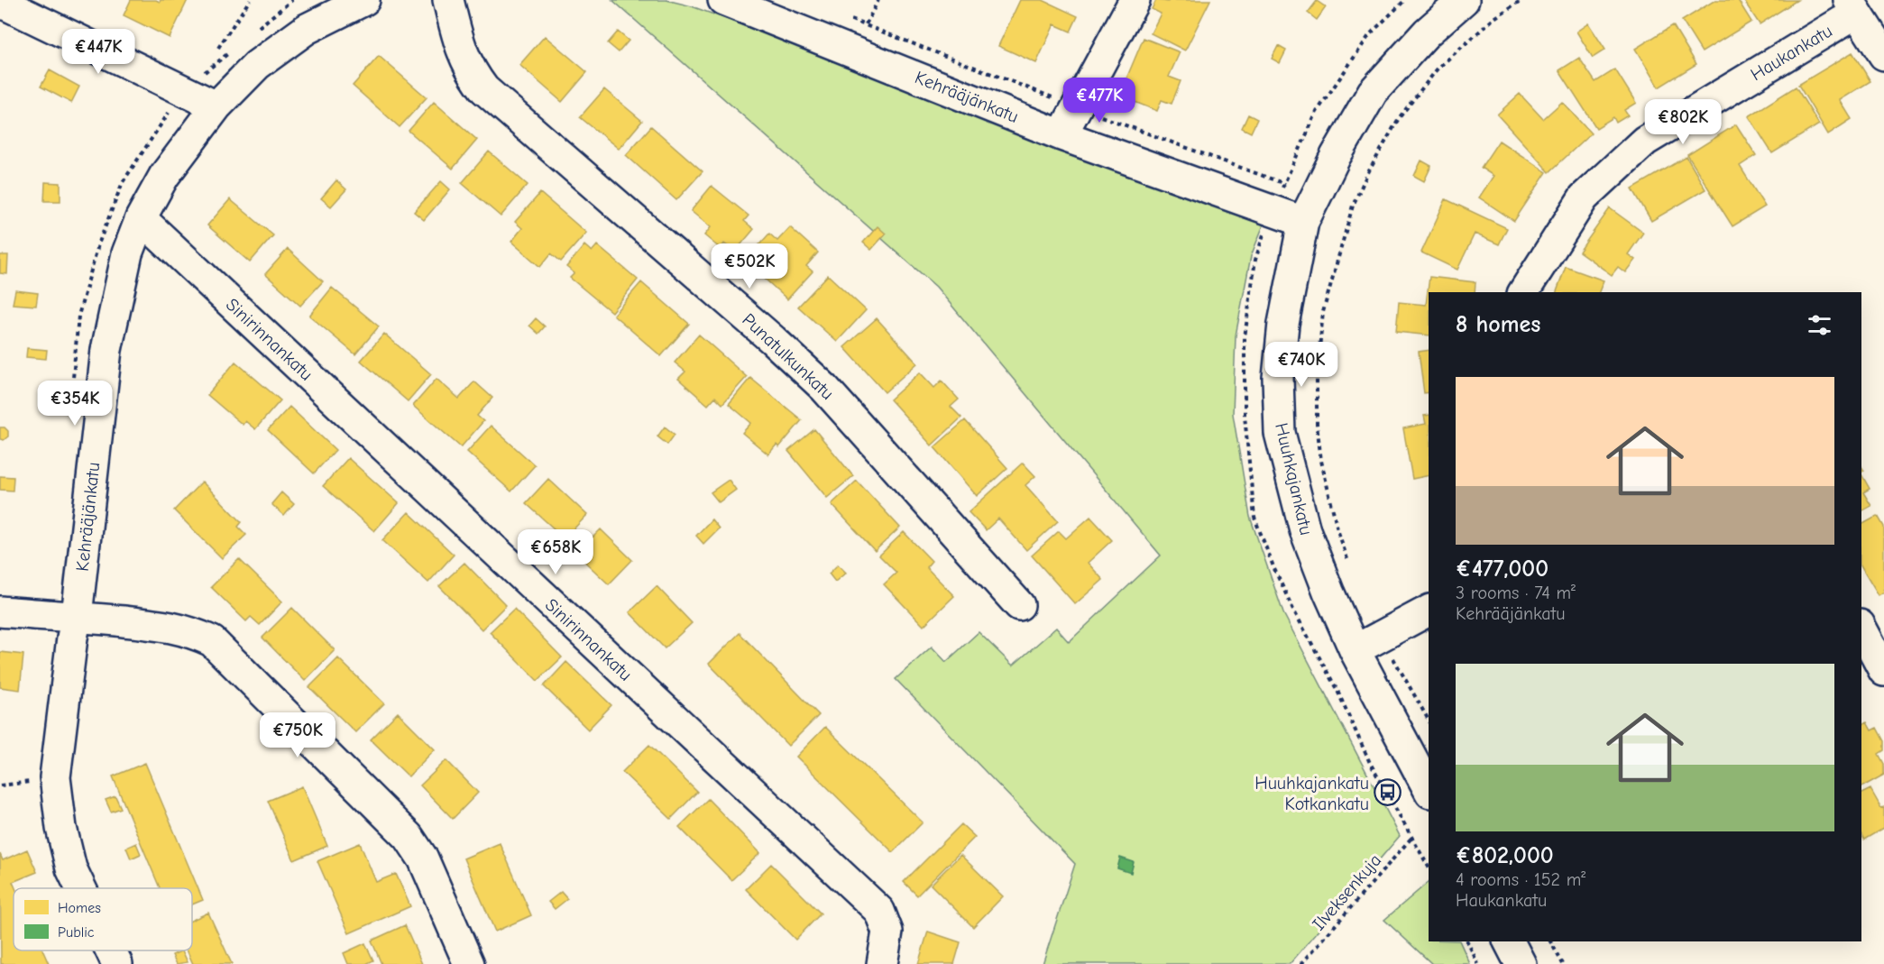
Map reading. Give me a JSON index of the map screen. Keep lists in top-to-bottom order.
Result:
{
  "streets": {
    "street": [
      "Haukankatu",
      "Kehrääjänkatu",
      "Sinirinnankatu",
      "Punatulkunkatu",
      "Huuhkajankatu"
    ],
    "path": ["Ilveksenkuja"]
  },
  "crossings": [
    ["Kehrääjänkatu", "Sinirinnankatu"],
    ["Kehrääjänkatu", "Huuhkajankatu"]
  ],
  "places": {
    "bus stop": ["Huuhkajankatu Kotkankatu"]
  },
  "legend": ["Homes", "Public"],
  "page": {
    "price": [
      "€447K",
      "€477K",
      "€802K",
      "€502K",
      "€740K",
      "€354K",
      "€658K",
      "€750K"
    ],
    "heading": "8 homes",
    "list": [
      {
        "name": "€477,000",
        "note": "3 rooms · 74 m² · Kehrääjänkatu"
      },
      {
        "name": "€802,000",
        "note": "4 rooms · 152 m² · Haukankatu"
      }
    ]
  }
}
